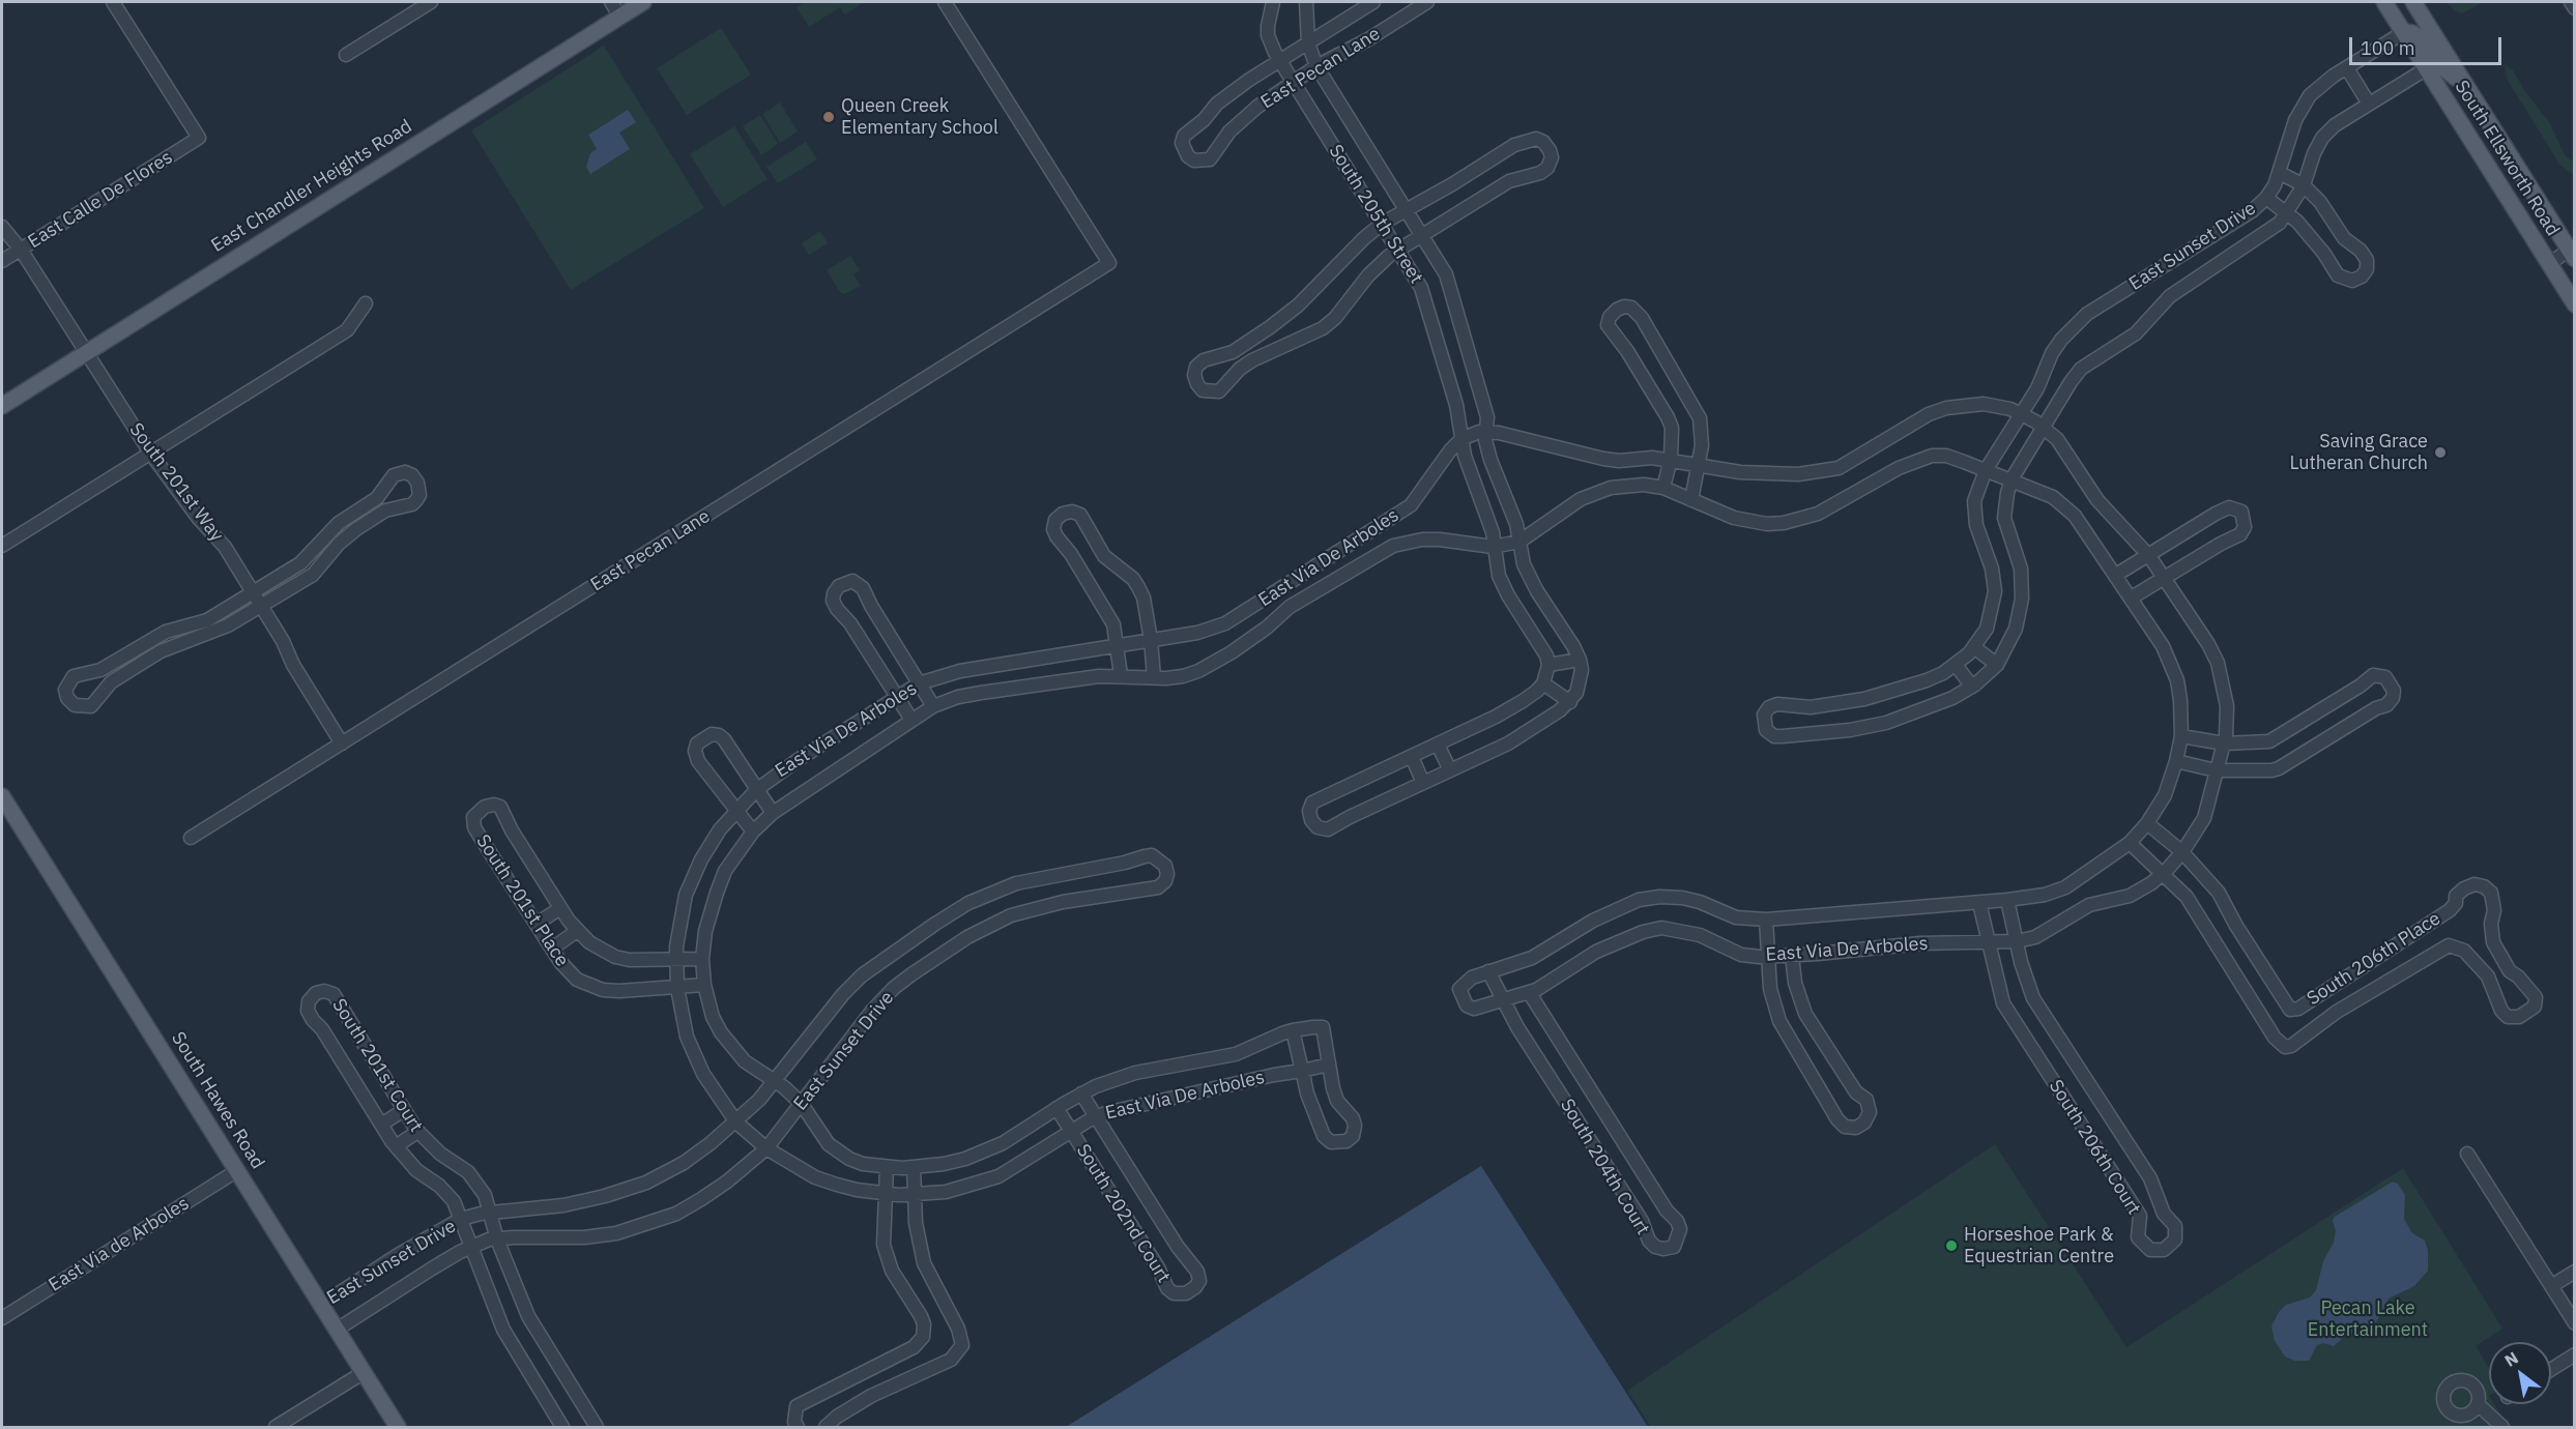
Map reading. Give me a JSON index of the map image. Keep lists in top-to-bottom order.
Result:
{
  "streets": {
    "main road": ["South Ellsworth Road", "East Chandler Heights Road", "South Hawes Road"],
    "street": [
      "East Pecan Lane",
      "East Calle De Flores",
      "South 205th Street",
      "East Sunset Drive",
      "South 201st Way",
      "East Via De Arboles",
      "South 201st Place",
      "South 206th Place",
      "South 201st Court",
      "South 206th Court",
      "South 204th Court",
      "South 202nd Court",
      "East Via de Arboles"
    ]
  },
  "crossings": [
    ["East Pecan Lane", "South 205th Street"],
    ["East Pecan Lane", "South 201st Way"],
    ["South Ellsworth Road", "East Sunset Drive"],
    ["East Chandler Heights Road", "South 201st Way"],
    ["East Calle De Flores", "South 201st Way"],
    ["South 205th Street", "East Via De Arboles"],
    ["East Sunset Drive", "East Via De Arboles"],
    ["East Sunset Drive", "South 201st Court"],
    ["East Sunset Drive", "South Hawes Road"],
    ["East Via De Arboles", "South 201st Place"],
    ["East Via De Arboles", "South 206th Place"],
    ["East Via De Arboles", "South 206th Court"],
    ["East Via De Arboles", "South 204th Court"],
    ["East Via De Arboles", "South 202nd Court"],
    ["South Hawes Road", "East Via de Arboles"]
  ],
  "parks": ["Pecan Lake Entertainment"],
  "places": ["Queen Creek Elementary School", "Saving Grace Lutheran Church", "Horseshoe Park & Equestrian Centre"],
  "scale_bar": "100 m",
  "north": "top left"
}
